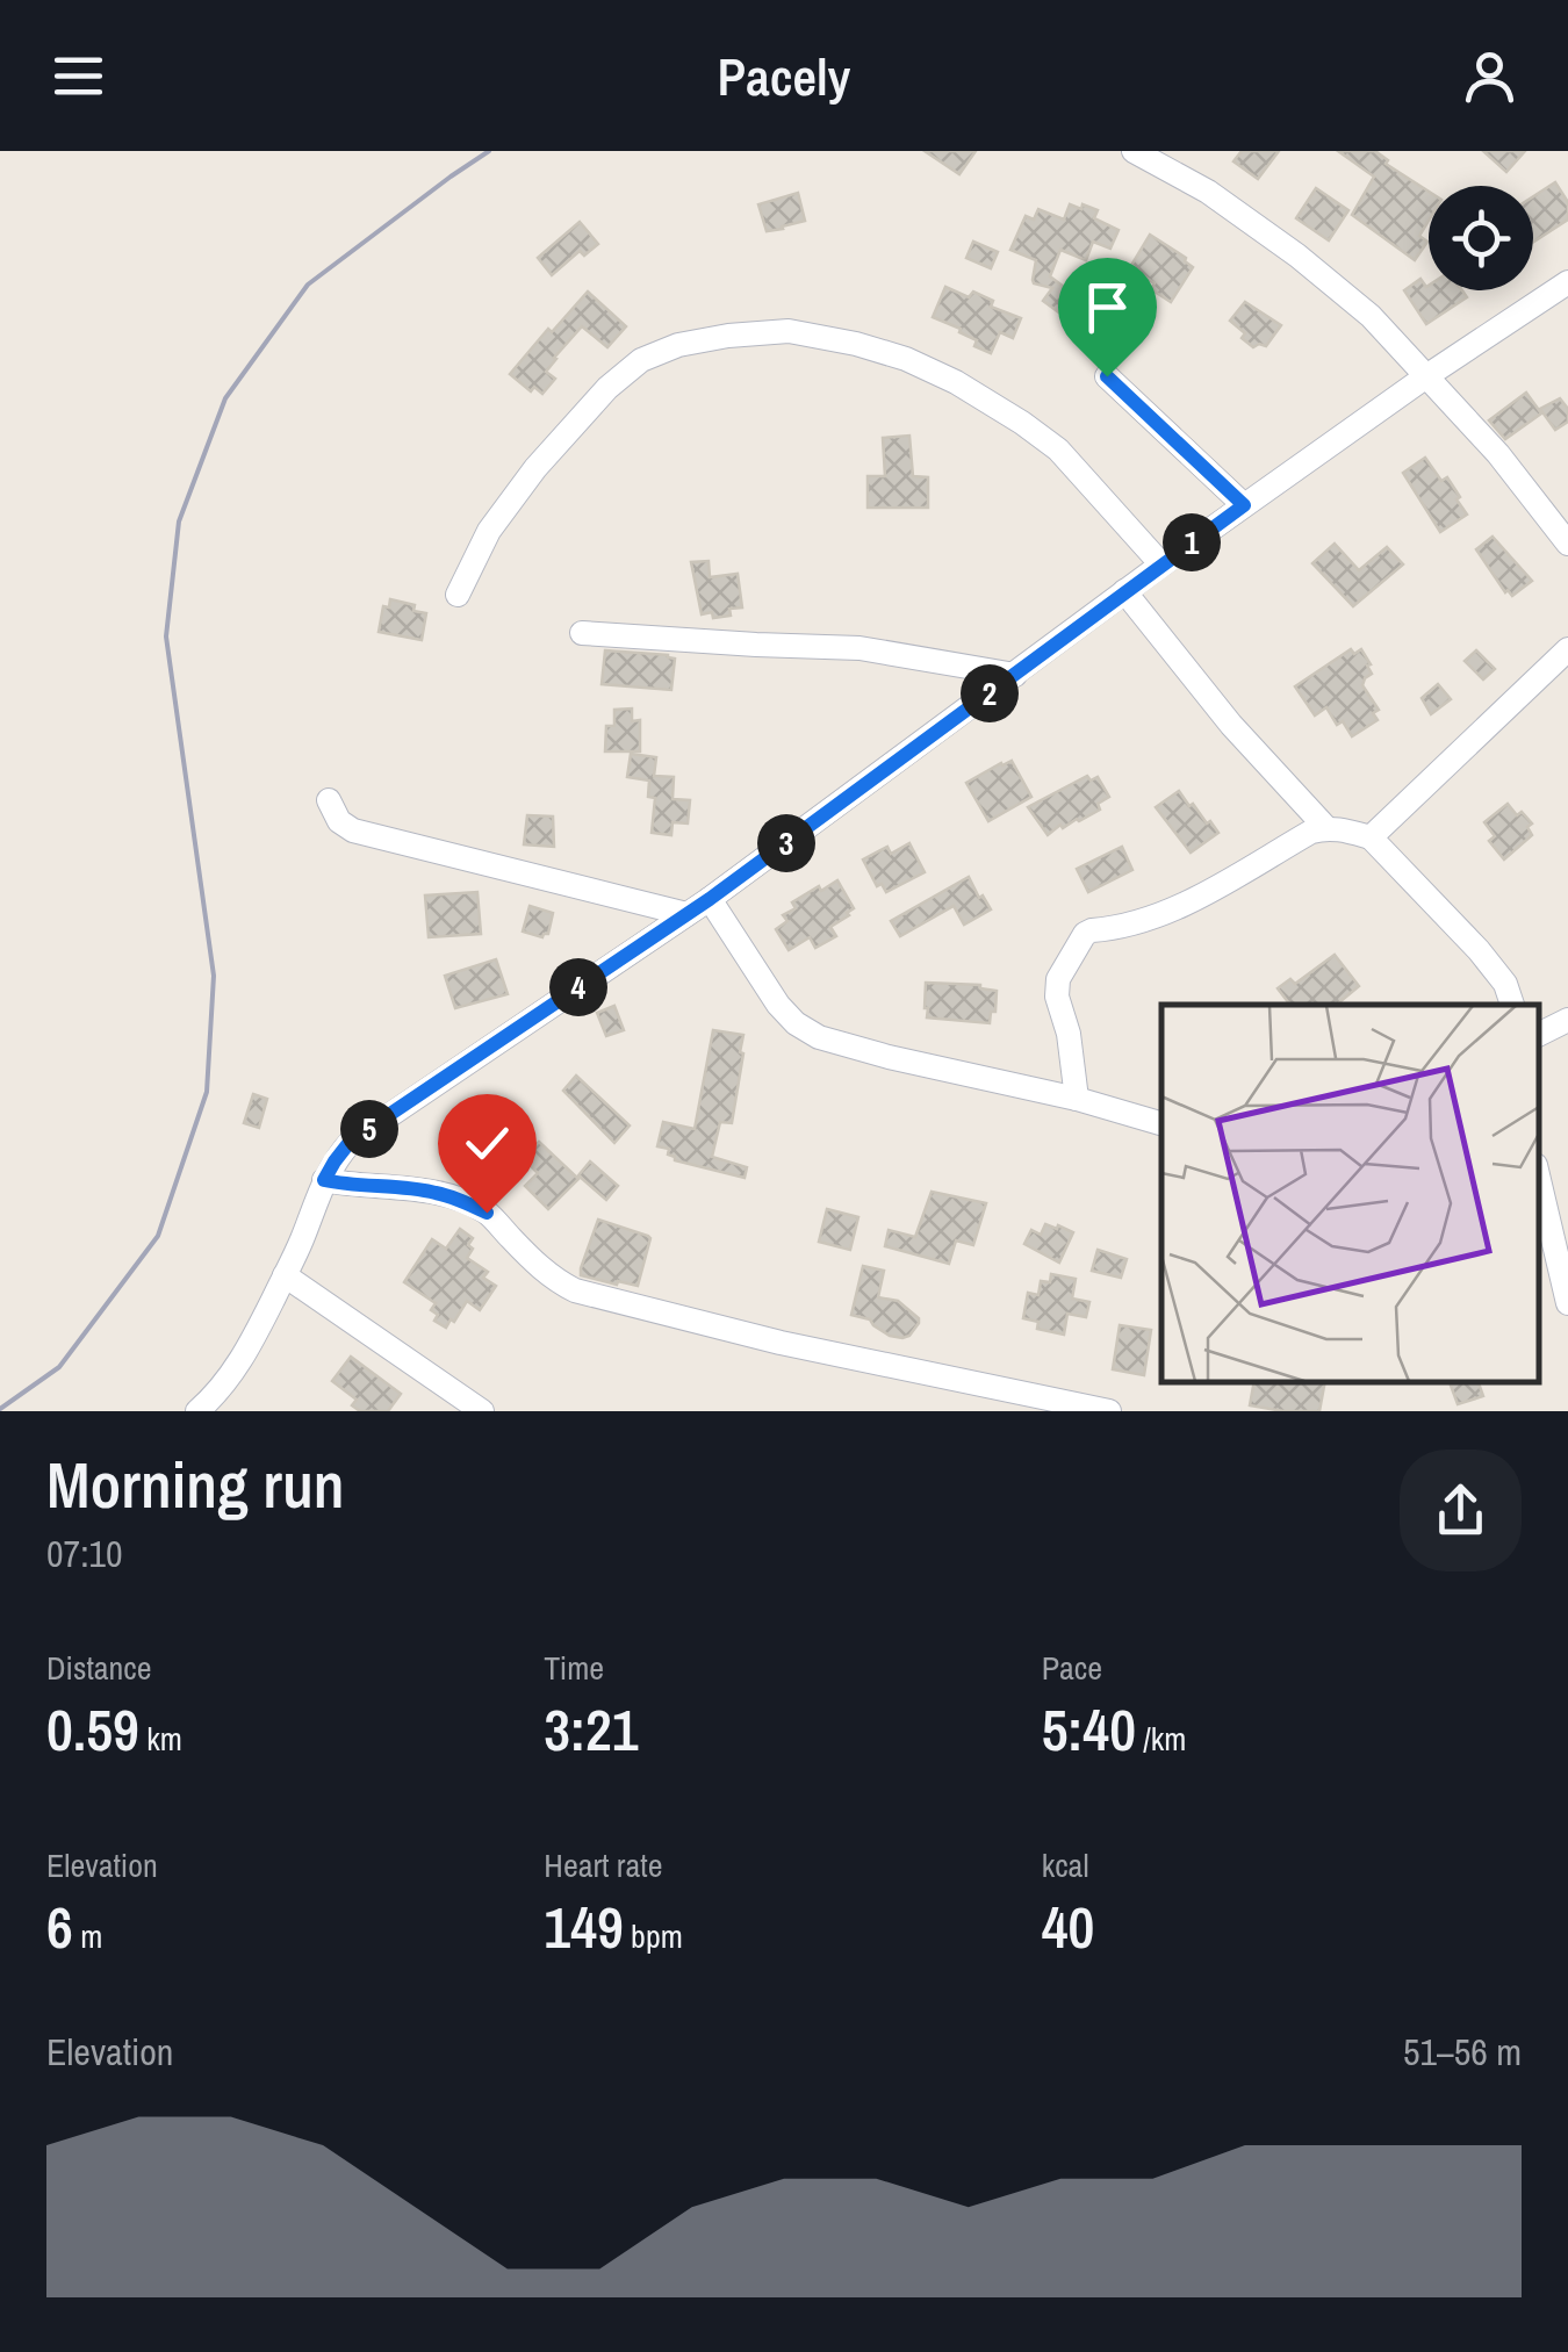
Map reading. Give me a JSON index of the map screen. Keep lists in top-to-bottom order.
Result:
{
  "page": {
    "header": "Pacely",
    "pins": [
      "1",
      "2",
      "3",
      "4",
      "5"
    ],
    "heading": ["Morning run", "07:10"],
    "stats": [
      ["Distance", "0.59 km"],
      ["Time", "3:21"],
      ["Pace", "5:40 /km"],
      ["Elevation", "6 m"],
      ["Heart rate", "149 bpm"],
      ["kcal", "40"]
    ],
    "chart": ["Elevation", "51–56 m"]
  }
}
